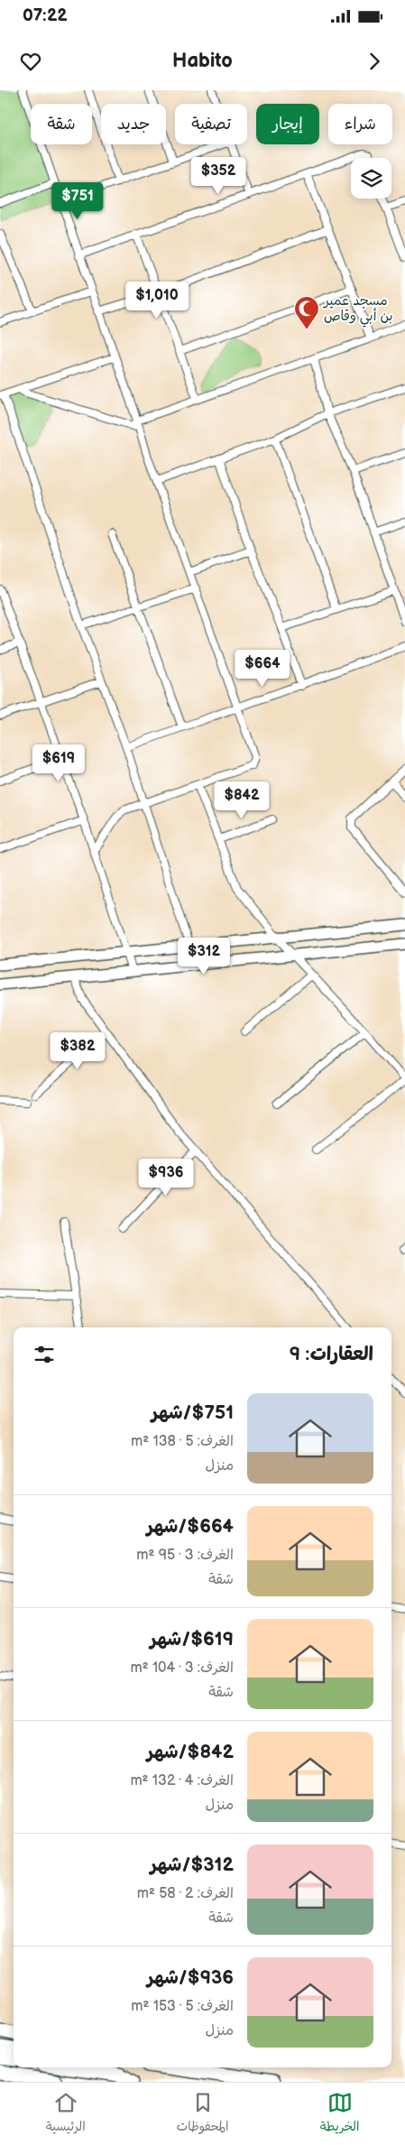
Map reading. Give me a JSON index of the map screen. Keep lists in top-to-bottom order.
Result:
{
  "places": {
    "mosque": ["مسجد عمير بن أبي وقاص"]
  },
  "page": {
    "status": "07:22",
    "header": "Habito",
    "chip": [
      "شراء",
      "إيجار",
      "تصفية",
      "جديد",
      "شقة"
    ],
    "price": [
      "$352",
      "$751",
      "$1,010",
      "$664",
      "$619",
      "$842",
      "$312",
      "$382",
      "$936"
    ],
    "heading": "العقارات: 9",
    "list": [
      {
        "name": "$751/شهر",
        "note": "الغرف: 5 · 138 m² · منزل"
      },
      {
        "name": "$664/شهر",
        "note": "الغرف: 3 · 95 m² · شقة"
      },
      {
        "name": "$619/شهر",
        "note": "الغرف: 3 · 104 m² · شقة"
      },
      {
        "name": "$842/شهر",
        "note": "الغرف: 4 · 132 m² · منزل"
      },
      {
        "name": "$312/شهر",
        "note": "الغرف: 2 · 58 m² · شقة"
      },
      {
        "name": "$936/شهر",
        "note": "الغرف: 5 · 153 m² · منزل"
      }
    ],
    "tabs": ["الخريطة", "المحفوظات", "الرئيسية"]
  }
}
